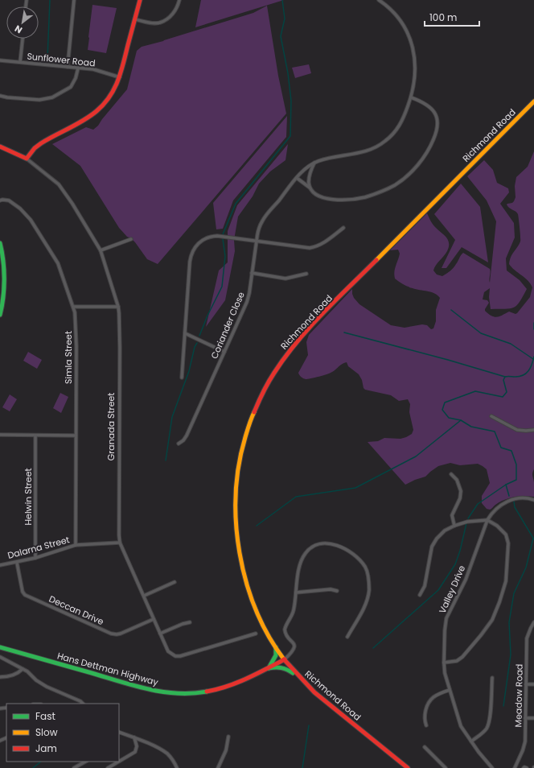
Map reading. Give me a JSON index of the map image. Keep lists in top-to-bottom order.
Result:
{
  "streets": {
    "main road": ["Richmond Road", "Granada Street", "Hans Dettman Highway"],
    "street": [
      "Sunflower Road",
      "Coriander Close",
      "Simla Street",
      "Helwin Street",
      "Dalarna Street",
      "Valley Drive",
      "Deccan Drive",
      "Meadow Road"
    ]
  },
  "crossings": [
    ["Richmond Road", "Hans Dettman Highway"],
    ["Simla Street", "Dalarna Street"],
    ["Granada Street", "Dalarna Street"],
    ["Granada Street", "Deccan Drive"],
    ["Helwin Street", "Dalarna Street"],
    ["Dalarna Street", "Deccan Drive"]
  ],
  "legend": ["Fast", "Slow", "Jam"],
  "scale_bar": "100 m",
  "north": "bottom left"
}
